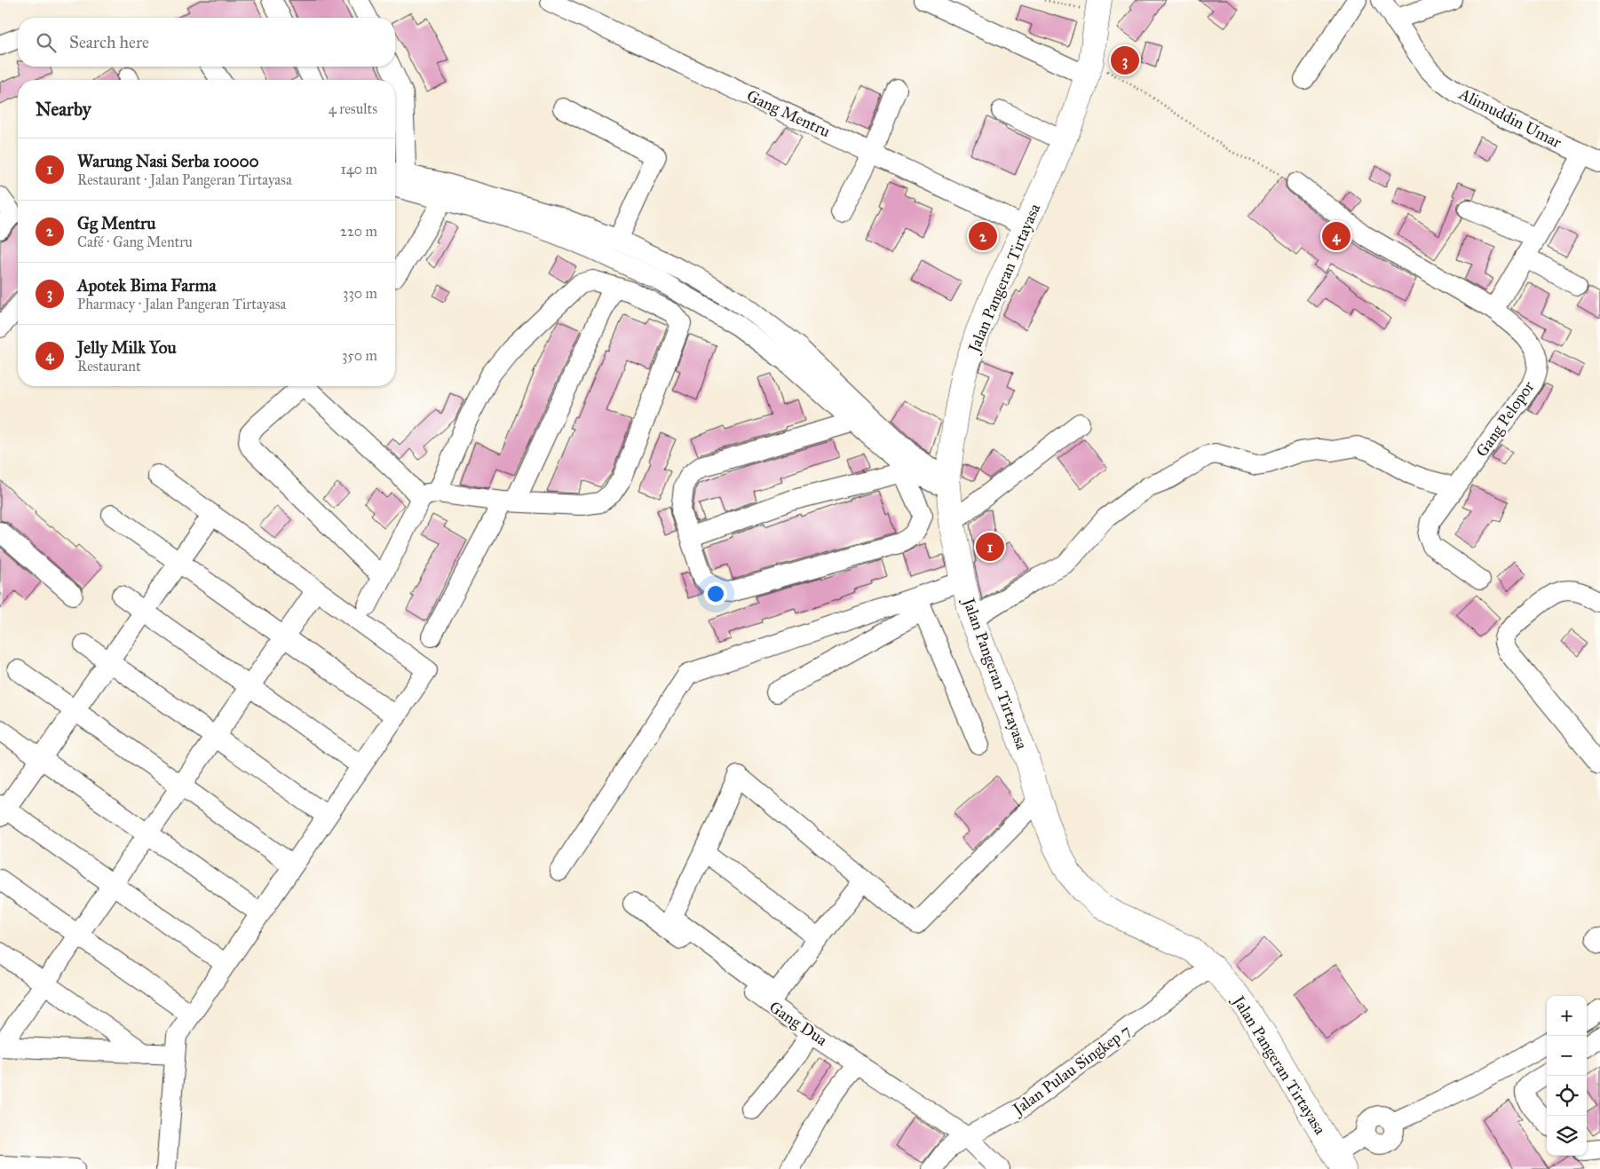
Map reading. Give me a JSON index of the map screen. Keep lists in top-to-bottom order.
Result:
{
  "streets": {
    "main road": ["Jalan Pangeran Tirtayasa"],
    "street": [
      "Gang Mentru",
      "Alimuddin Umar",
      "Gang Pelopor",
      "Gang Dua",
      "Jalan Pulau Singkep 7"
    ]
  },
  "crossings": [
    ["Gang Mentru", "Jalan Pangeran Tirtayasa"],
    ["Jalan Pangeran Tirtayasa", "Jalan Pulau Singkep 7"],
    ["Gang Dua", "Jalan Pulau Singkep 7"]
  ],
  "page": {
    "search": "Search here",
    "pins": [
      "3",
      "2",
      "4",
      "1"
    ],
    "heading": ["Nearby", "4 results"],
    "list": [
      {
        "mark": "1",
        "name": "Warung Nasi Serba 10000",
        "note": "Restaurant · Jalan Pangeran Tirtayasa",
        "value": "140 m"
      },
      {
        "mark": "2",
        "name": "Gg Mentru",
        "note": "Café · Gang Mentru",
        "value": "220 m"
      },
      {
        "mark": "3",
        "name": "Apotek Bima Farma",
        "note": "Pharmacy · Jalan Pangeran Tirtayasa",
        "value": "330 m"
      },
      {
        "mark": "4",
        "name": "Jelly Milk You",
        "note": "Restaurant",
        "value": "350 m"
      }
    ],
    "map_buttons": ["+", "−"]
  }
}
